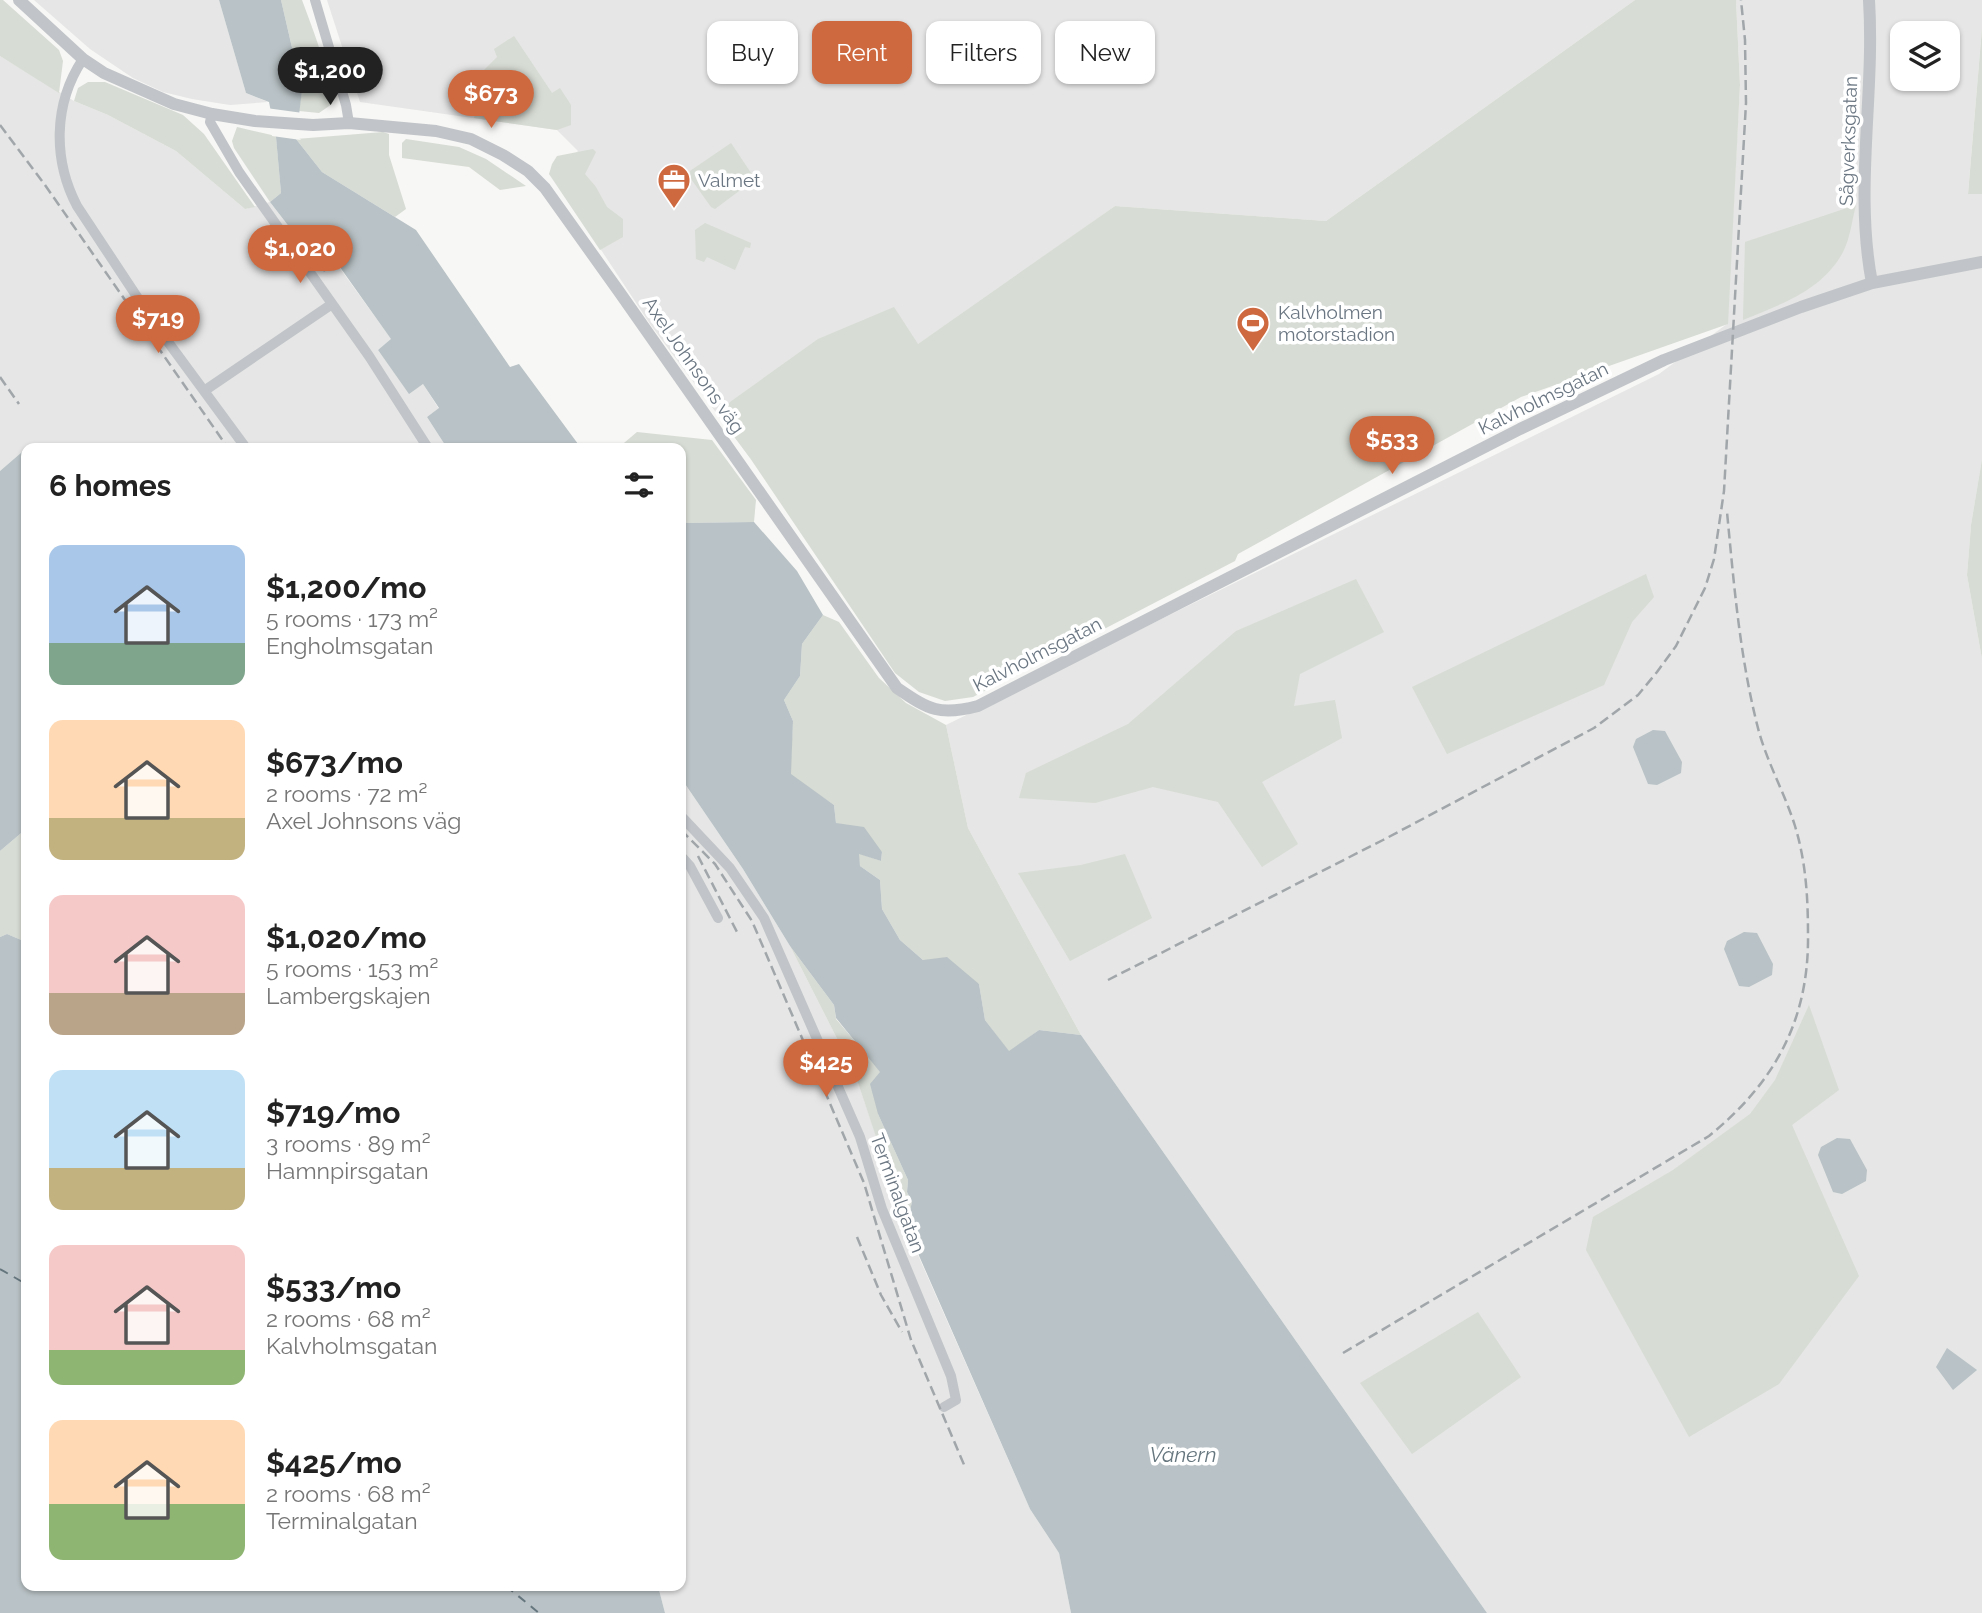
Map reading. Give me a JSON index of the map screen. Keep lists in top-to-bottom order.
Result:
{
  "streets": {
    "street": [
      "Sågverksgatan",
      "Axel Johnsons väg",
      "Kalvholmsgatan",
      "Terminalgatan"
    ]
  },
  "crossings": [
    ["Sågverksgatan", "Kalvholmsgatan"],
    ["Axel Johnsons väg", "Kalvholmsgatan"]
  ],
  "water": ["Vänern"],
  "places": {
    "office": ["Valmet"],
    "sports": ["Kalvholmen motorstadion"]
  },
  "page": {
    "chip": [
      "Buy",
      "Rent",
      "Filters",
      "New"
    ],
    "price": [
      "$1,200",
      "$673",
      "$1,020",
      "$719",
      "$533",
      "$425"
    ],
    "heading": "6 homes",
    "list": [
      {
        "name": "$1,200/mo",
        "note": "5 rooms · 173 m² · Engholmsgatan"
      },
      {
        "name": "$673/mo",
        "note": "2 rooms · 72 m² · Axel Johnsons väg"
      },
      {
        "name": "$1,020/mo",
        "note": "5 rooms · 153 m² · Lambergskajen"
      },
      {
        "name": "$719/mo",
        "note": "3 rooms · 89 m² · Hamnpirsgatan"
      },
      {
        "name": "$533/mo",
        "note": "2 rooms · 68 m² · Kalvholmsgatan"
      },
      {
        "name": "$425/mo",
        "note": "2 rooms · 68 m² · Terminalgatan"
      }
    ]
  }
}
